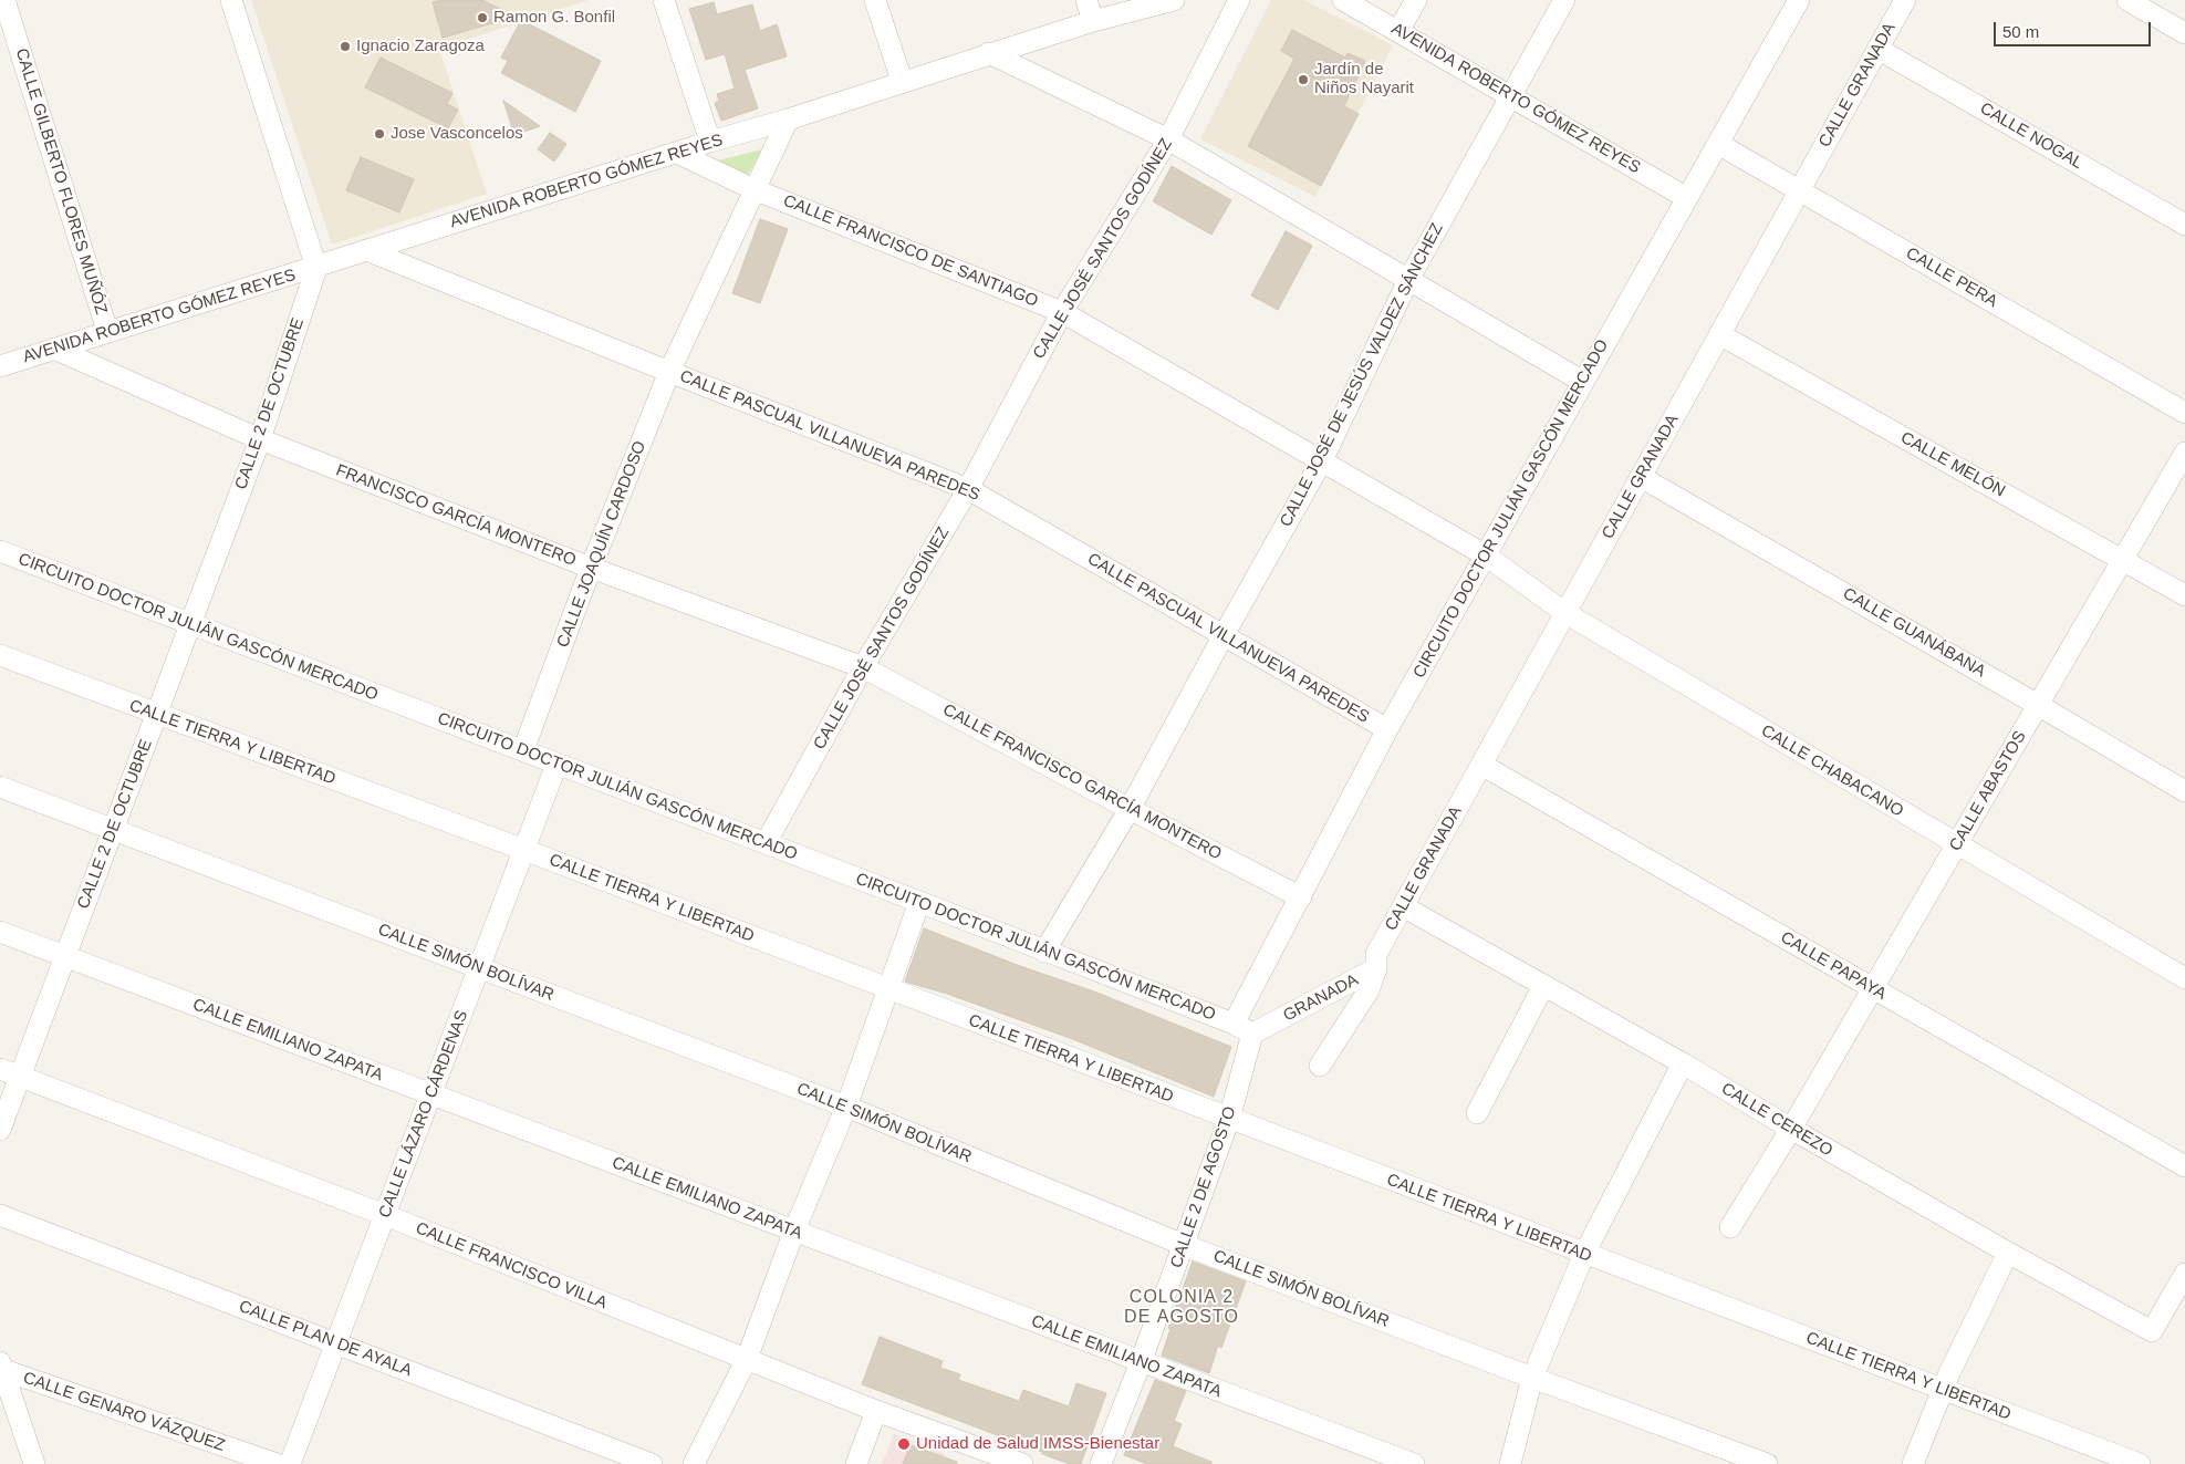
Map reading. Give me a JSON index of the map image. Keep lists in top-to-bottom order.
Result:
{
  "streets": {
    "street": [
      "CALLE GRANADA",
      "AVENIDA ROBERTO GÓMEZ REYES",
      "CALLE NOGAL",
      "CALLE GILBERTO FLORES MUÑÓZ",
      "CALLE JOSÉ SANTOS GODÍNEZ",
      "CALLE FRANCISCO DE SANTIAGO",
      "CALLE PERA",
      "CALLE JOSÉ DE JESÚS VALDEZ SÁNCHEZ",
      "CALLE 2 DE OCTUBRE",
      "CALLE PASCUAL VILLANUEVA PAREDES",
      "CALLE MELÓN",
      "CIRCUITO DOCTOR JULIÁN GASCÓN MERCADO",
      "FRANCISCO GARCÍA MONTERO",
      "CALLE JOAQUÍN CARDOSO",
      "CALLE GUANÁBANA",
      "CALLE TIERRA Y LIBERTAD",
      "CALLE CHABACANO",
      "CALLE FRANCISCO GARCÍA MONTERO",
      "CALLE ABASTOS",
      "CALLE SIMÓN BOLÍVAR",
      "CALLE PAPAYA",
      "GRANADA",
      "CALLE EMILIANO ZAPATA",
      "CALLE LÁZARO CÁRDENAS",
      "CALLE CEREZO",
      "CALLE 2 DE AGOSTO",
      "CALLE FRANCISCO VILLA",
      "CALLE PLAN DE AYALA",
      "CALLE GENARO VÁZQUEZ"
    ]
  },
  "crossings": [
    ["CALLE GRANADA", "CALLE NOGAL"],
    ["CALLE GRANADA", "CALLE PERA"],
    ["CALLE GRANADA", "CALLE MELÓN"],
    ["CALLE GRANADA", "CALLE GUANÁBANA"],
    ["CALLE GRANADA", "CALLE CHABACANO"],
    ["CALLE GRANADA", "CALLE PAPAYA"],
    ["CALLE GRANADA", "GRANADA"],
    ["CALLE GRANADA", "CALLE CEREZO"],
    ["AVENIDA ROBERTO GÓMEZ REYES", "CALLE GILBERTO FLORES MUÑÓZ"],
    ["AVENIDA ROBERTO GÓMEZ REYES", "CALLE FRANCISCO DE SANTIAGO"],
    ["AVENIDA ROBERTO GÓMEZ REYES", "CALLE JOSÉ DE JESÚS VALDEZ SÁNCHEZ"],
    ["AVENIDA ROBERTO GÓMEZ REYES", "CALLE 2 DE OCTUBRE"],
    ["AVENIDA ROBERTO GÓMEZ REYES", "CALLE PASCUAL VILLANUEVA PAREDES"],
    ["AVENIDA ROBERTO GÓMEZ REYES", "CIRCUITO DOCTOR JULIÁN GASCÓN MERCADO"],
    ["AVENIDA ROBERTO GÓMEZ REYES", "FRANCISCO GARCÍA MONTERO"],
    ["AVENIDA ROBERTO GÓMEZ REYES", "CALLE JOAQUÍN CARDOSO"],
    ["CALLE JOSÉ SANTOS GODÍNEZ", "CALLE FRANCISCO DE SANTIAGO"],
    ["CALLE JOSÉ SANTOS GODÍNEZ", "CALLE PASCUAL VILLANUEVA PAREDES"],
    ["CALLE JOSÉ SANTOS GODÍNEZ", "CIRCUITO DOCTOR JULIÁN GASCÓN MERCADO"],
    ["CALLE JOSÉ SANTOS GODÍNEZ", "FRANCISCO GARCÍA MONTERO"],
    ["CALLE JOSÉ SANTOS GODÍNEZ", "CALLE FRANCISCO GARCÍA MONTERO"],
    ["CALLE FRANCISCO DE SANTIAGO", "CALLE JOSÉ DE JESÚS VALDEZ SÁNCHEZ"],
    ["CALLE FRANCISCO DE SANTIAGO", "CIRCUITO DOCTOR JULIÁN GASCÓN MERCADO"],
    ["CALLE FRANCISCO DE SANTIAGO", "CALLE JOAQUÍN CARDOSO"],
    ["CALLE FRANCISCO DE SANTIAGO", "CALLE CHABACANO"],
    ["CALLE PERA", "CIRCUITO DOCTOR JULIÁN GASCÓN MERCADO"],
    ["CALLE JOSÉ DE JESÚS VALDEZ SÁNCHEZ", "CALLE PASCUAL VILLANUEVA PAREDES"],
    ["CALLE JOSÉ DE JESÚS VALDEZ SÁNCHEZ", "CIRCUITO DOCTOR JULIÁN GASCÓN MERCADO"],
    ["CALLE JOSÉ DE JESÚS VALDEZ SÁNCHEZ", "CALLE FRANCISCO GARCÍA MONTERO"],
    ["CALLE 2 DE OCTUBRE", "CIRCUITO DOCTOR JULIÁN GASCÓN MERCADO"],
    ["CALLE 2 DE OCTUBRE", "FRANCISCO GARCÍA MONTERO"],
    ["CALLE 2 DE OCTUBRE", "CALLE TIERRA Y LIBERTAD"],
    ["CALLE 2 DE OCTUBRE", "CALLE SIMÓN BOLÍVAR"],
    ["CALLE 2 DE OCTUBRE", "CALLE EMILIANO ZAPATA"],
    ["CALLE 2 DE OCTUBRE", "CALLE FRANCISCO VILLA"],
    ["CALLE PASCUAL VILLANUEVA PAREDES", "CIRCUITO DOCTOR JULIÁN GASCÓN MERCADO"],
    ["CALLE PASCUAL VILLANUEVA PAREDES", "CALLE JOAQUÍN CARDOSO"],
    ["CALLE MELÓN", "CALLE ABASTOS"],
    ["CIRCUITO DOCTOR JULIÁN GASCÓN MERCADO", "CALLE JOAQUÍN CARDOSO"],
    ["CIRCUITO DOCTOR JULIÁN GASCÓN MERCADO", "CALLE CHABACANO"],
    ["CIRCUITO DOCTOR JULIÁN GASCÓN MERCADO", "CALLE FRANCISCO GARCÍA MONTERO"],
    ["CIRCUITO DOCTOR JULIÁN GASCÓN MERCADO", "GRANADA"],
    ["CIRCUITO DOCTOR JULIÁN GASCÓN MERCADO", "CALLE LÁZARO CÁRDENAS"],
    ["CIRCUITO DOCTOR JULIÁN GASCÓN MERCADO", "CALLE 2 DE AGOSTO"],
    ["FRANCISCO GARCÍA MONTERO", "CALLE JOAQUÍN CARDOSO"],
    ["FRANCISCO GARCÍA MONTERO", "CALLE FRANCISCO GARCÍA MONTERO"],
    ["CALLE GUANÁBANA", "CALLE ABASTOS"],
    ["CALLE TIERRA Y LIBERTAD", "CALLE LÁZARO CÁRDENAS"],
    ["CALLE TIERRA Y LIBERTAD", "CALLE 2 DE AGOSTO"],
    ["CALLE CHABACANO", "CALLE ABASTOS"],
    ["CALLE ABASTOS", "CALLE PAPAYA"],
    ["CALLE ABASTOS", "CALLE CEREZO"],
    ["CALLE SIMÓN BOLÍVAR", "CALLE LÁZARO CÁRDENAS"],
    ["CALLE SIMÓN BOLÍVAR", "CALLE 2 DE AGOSTO"],
    ["GRANADA", "CALLE 2 DE AGOSTO"],
    ["CALLE EMILIANO ZAPATA", "CALLE LÁZARO CÁRDENAS"],
    ["CALLE EMILIANO ZAPATA", "CALLE 2 DE AGOSTO"],
    ["CALLE LÁZARO CÁRDENAS", "CALLE FRANCISCO VILLA"],
    ["CALLE LÁZARO CÁRDENAS", "CALLE PLAN DE AYALA"]
  ],
  "districts": ["COLONIA 2 DE AGOSTO"],
  "places": [
    "Ramon G. Bonfil",
    "Ignacio Zaragoza",
    "Jardín de Niños Nayarit",
    "Jose Vasconcelos",
    "Unidad de Salud IMSS-Bienestar"
  ],
  "scale_bar": "50 m"
}
